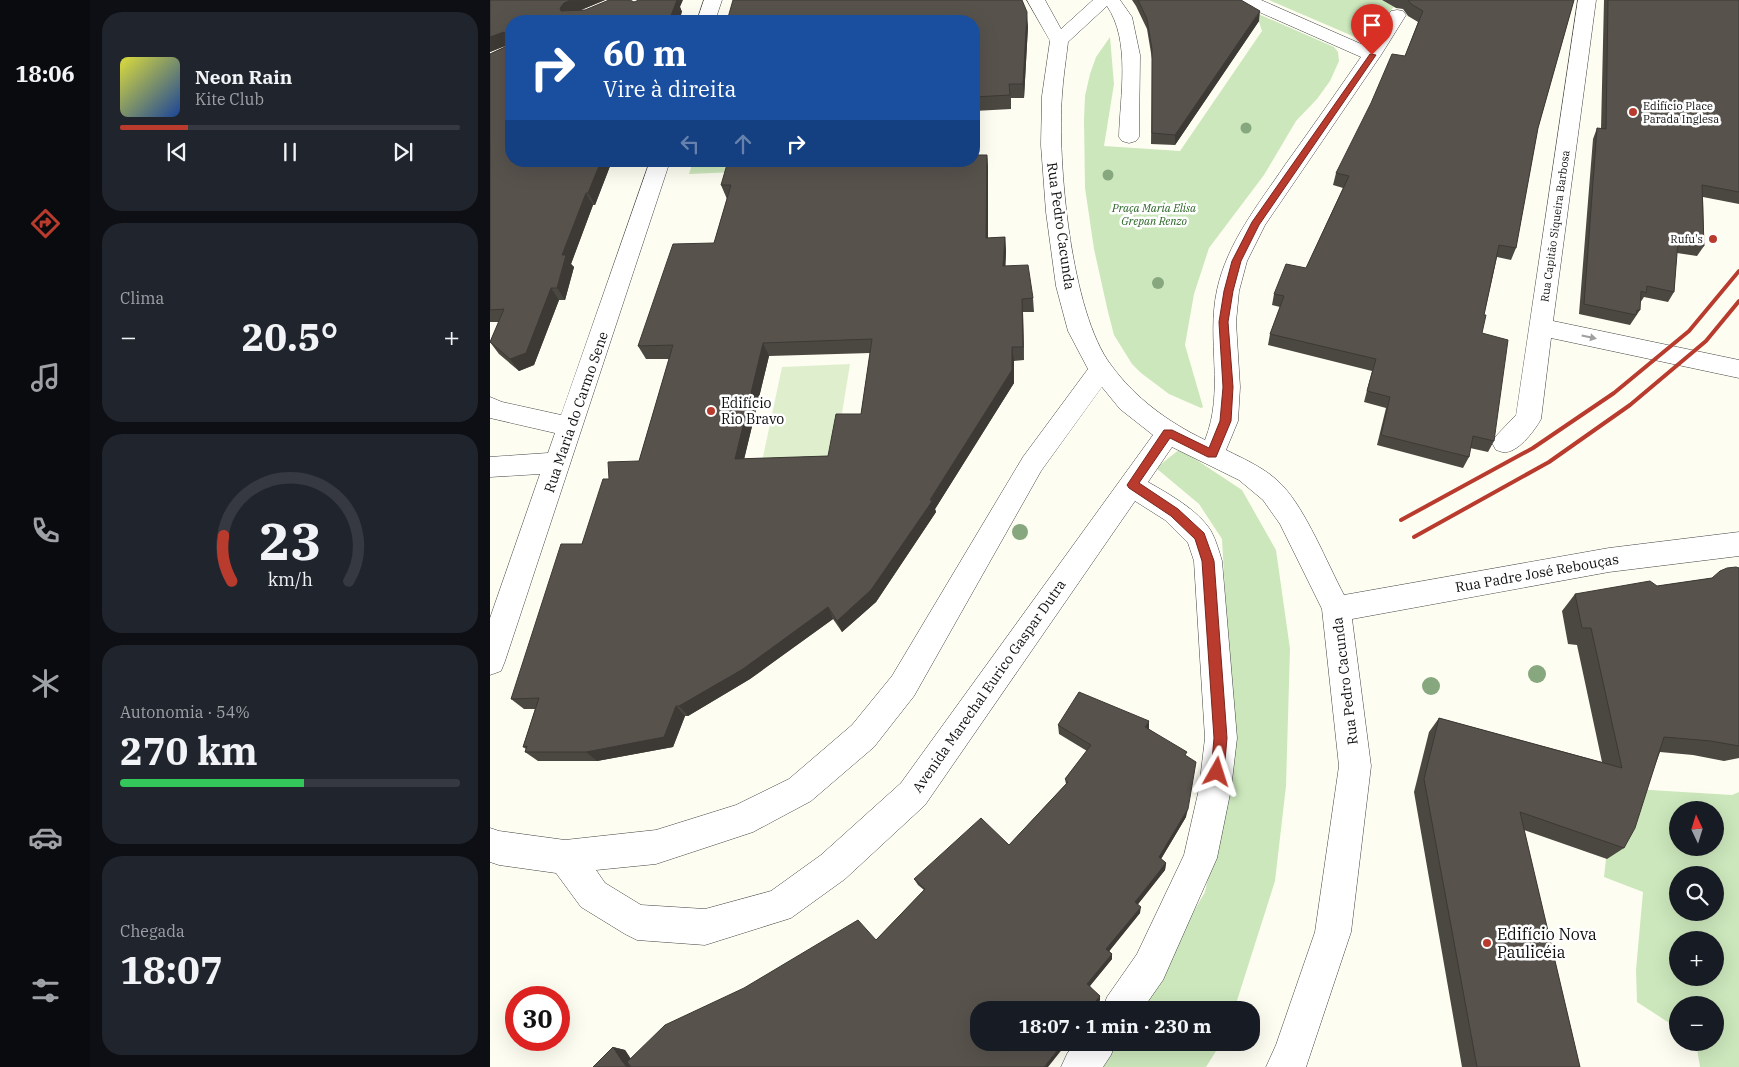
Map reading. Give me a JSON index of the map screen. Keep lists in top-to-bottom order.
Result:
{
  "streets": {
    "street": [
      "Rua Pedro Cacunda",
      "Rua Capitão Siqueira Barbosa",
      "Rua Maria do Carmo Sene",
      "Rua Padre José Rebouças",
      "Avenida Marechal Eurico Gaspar Dutra"
    ]
  },
  "crossings": [
    ["Rua Pedro Cacunda", "Rua Padre José Rebouças"],
    ["Rua Pedro Cacunda", "Avenida Marechal Eurico Gaspar Dutra"]
  ],
  "parks": ["Praça Maria Elisa Grepan Renzo"],
  "places": [
    "Edifício Place Parada Inglesa",
    "Rufu's",
    "Edifício Rio Bravo",
    "Edifício Nova Paulicéia"
  ],
  "north": "top",
  "page": {
    "tabs": "18:06",
    "turn": ["60 m", "Vire à direita"],
    "song": ["Neon Rain", "Kite Club"],
    "tile": [
      "Clima",
      ["Autonomia · 54%", "270 km"],
      ["Chegada", "18:07"]
    ],
    "heat": ["−", "20.5°", "+"],
    "map_buttons": ["+", "−"],
    "limit": "30",
    "trip": "18:07 · 1 min · 230 m",
    "gauge": ["23", "km/h"]
  }
}
